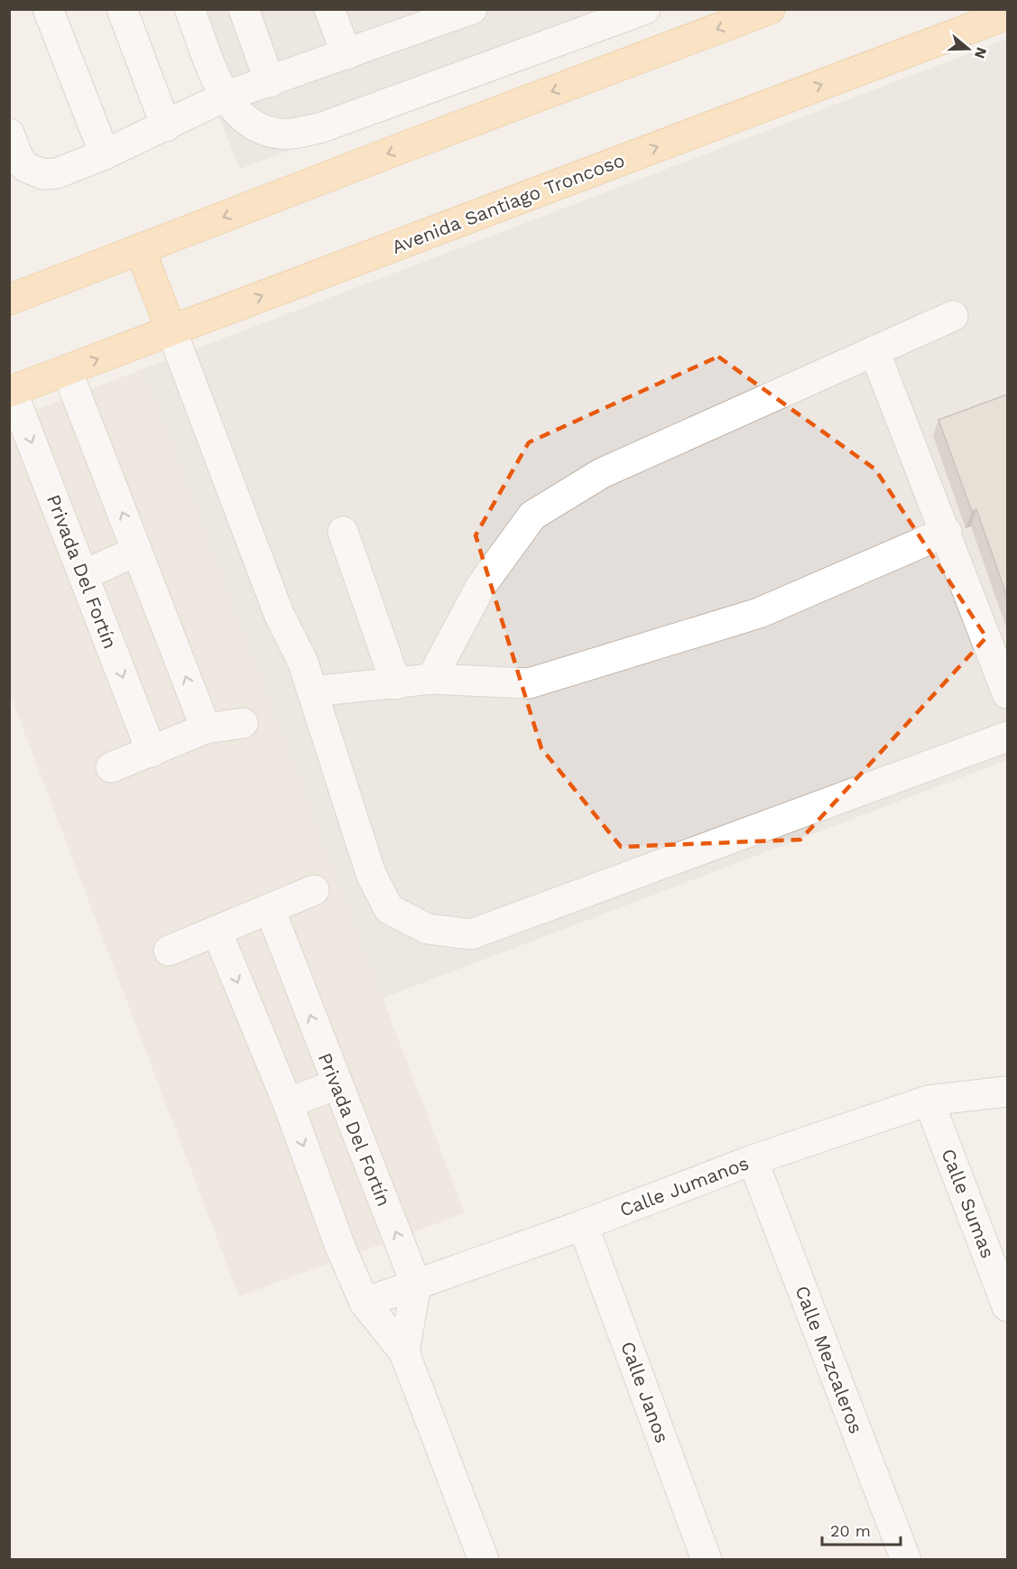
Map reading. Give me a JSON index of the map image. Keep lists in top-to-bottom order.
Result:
{
  "streets": {
    "main road": ["Avenida Santiago Troncoso"],
    "street": [
      "Privada Del Fortín",
      "Calle Jumanos",
      "Calle Sumas",
      "Calle Mezcaleros",
      "Calle Janos"
    ]
  },
  "crossings": [
    ["Avenida Santiago Troncoso", "Privada Del Fortín"],
    ["Privada Del Fortín", "Calle Jumanos"],
    ["Calle Jumanos", "Calle Sumas"],
    ["Calle Jumanos", "Calle Mezcaleros"],
    ["Calle Jumanos", "Calle Janos"]
  ],
  "scale_bar": "20 m",
  "north": "right"
}
